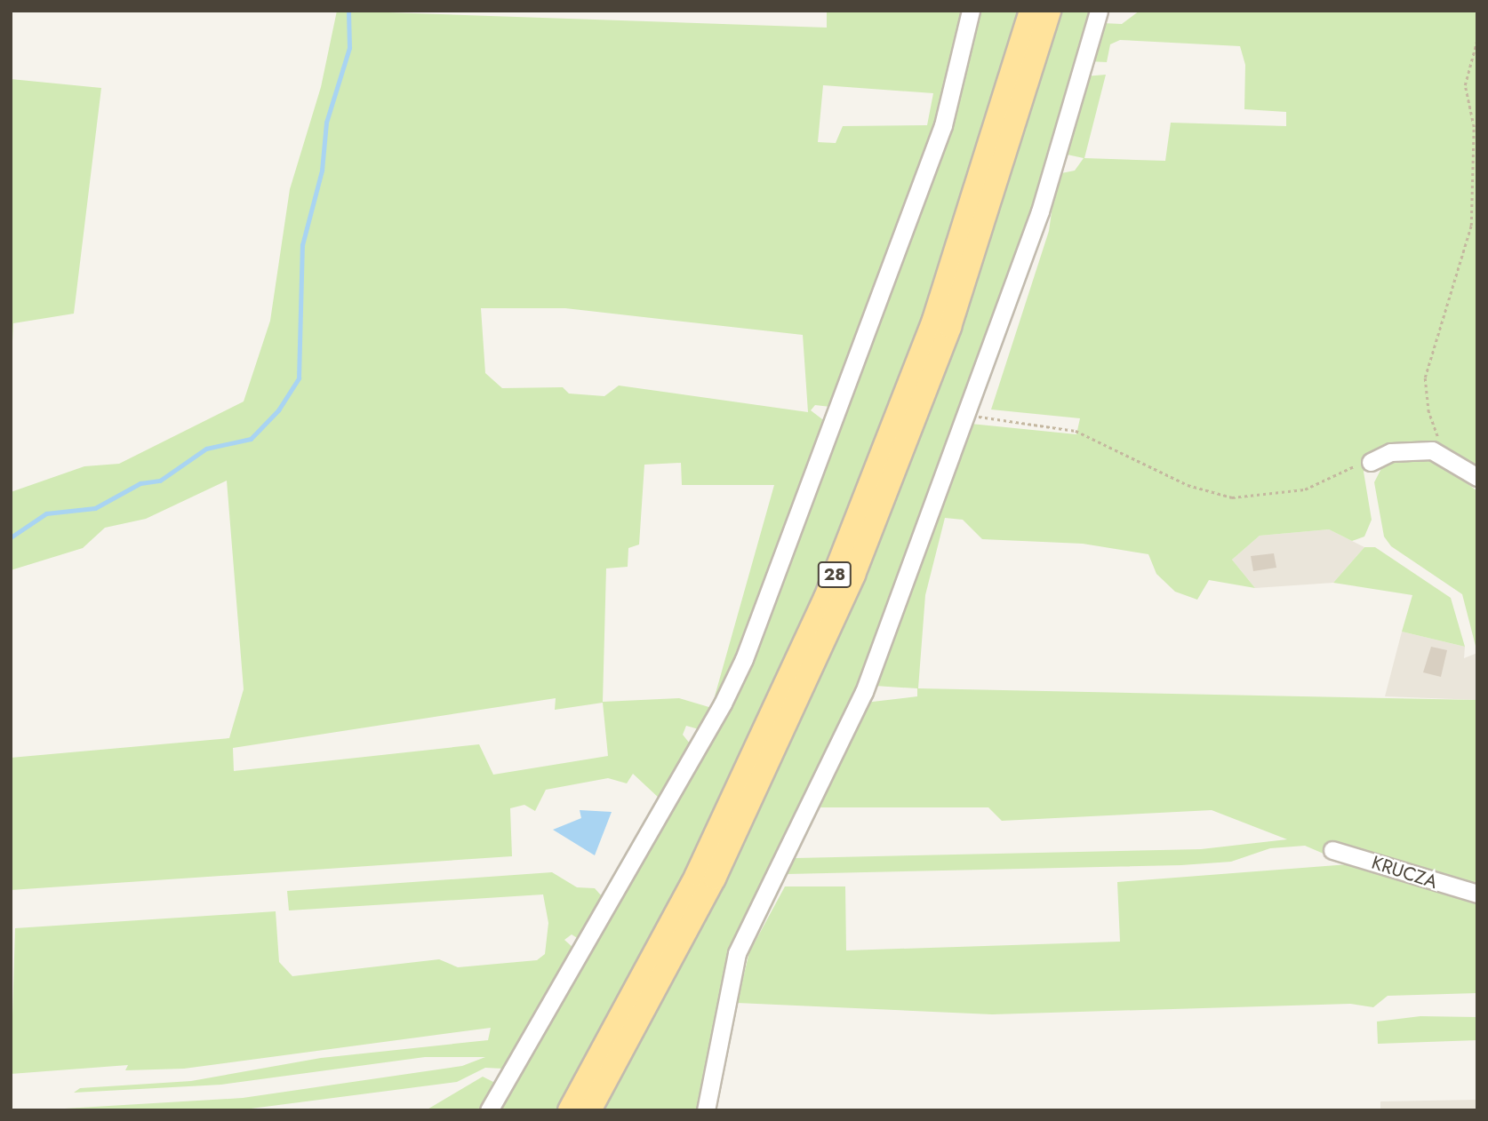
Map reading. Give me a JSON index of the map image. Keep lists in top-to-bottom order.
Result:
{
  "streets": {
    "main road": ["28"],
    "street": ["KRUCZA"]
  }
}
